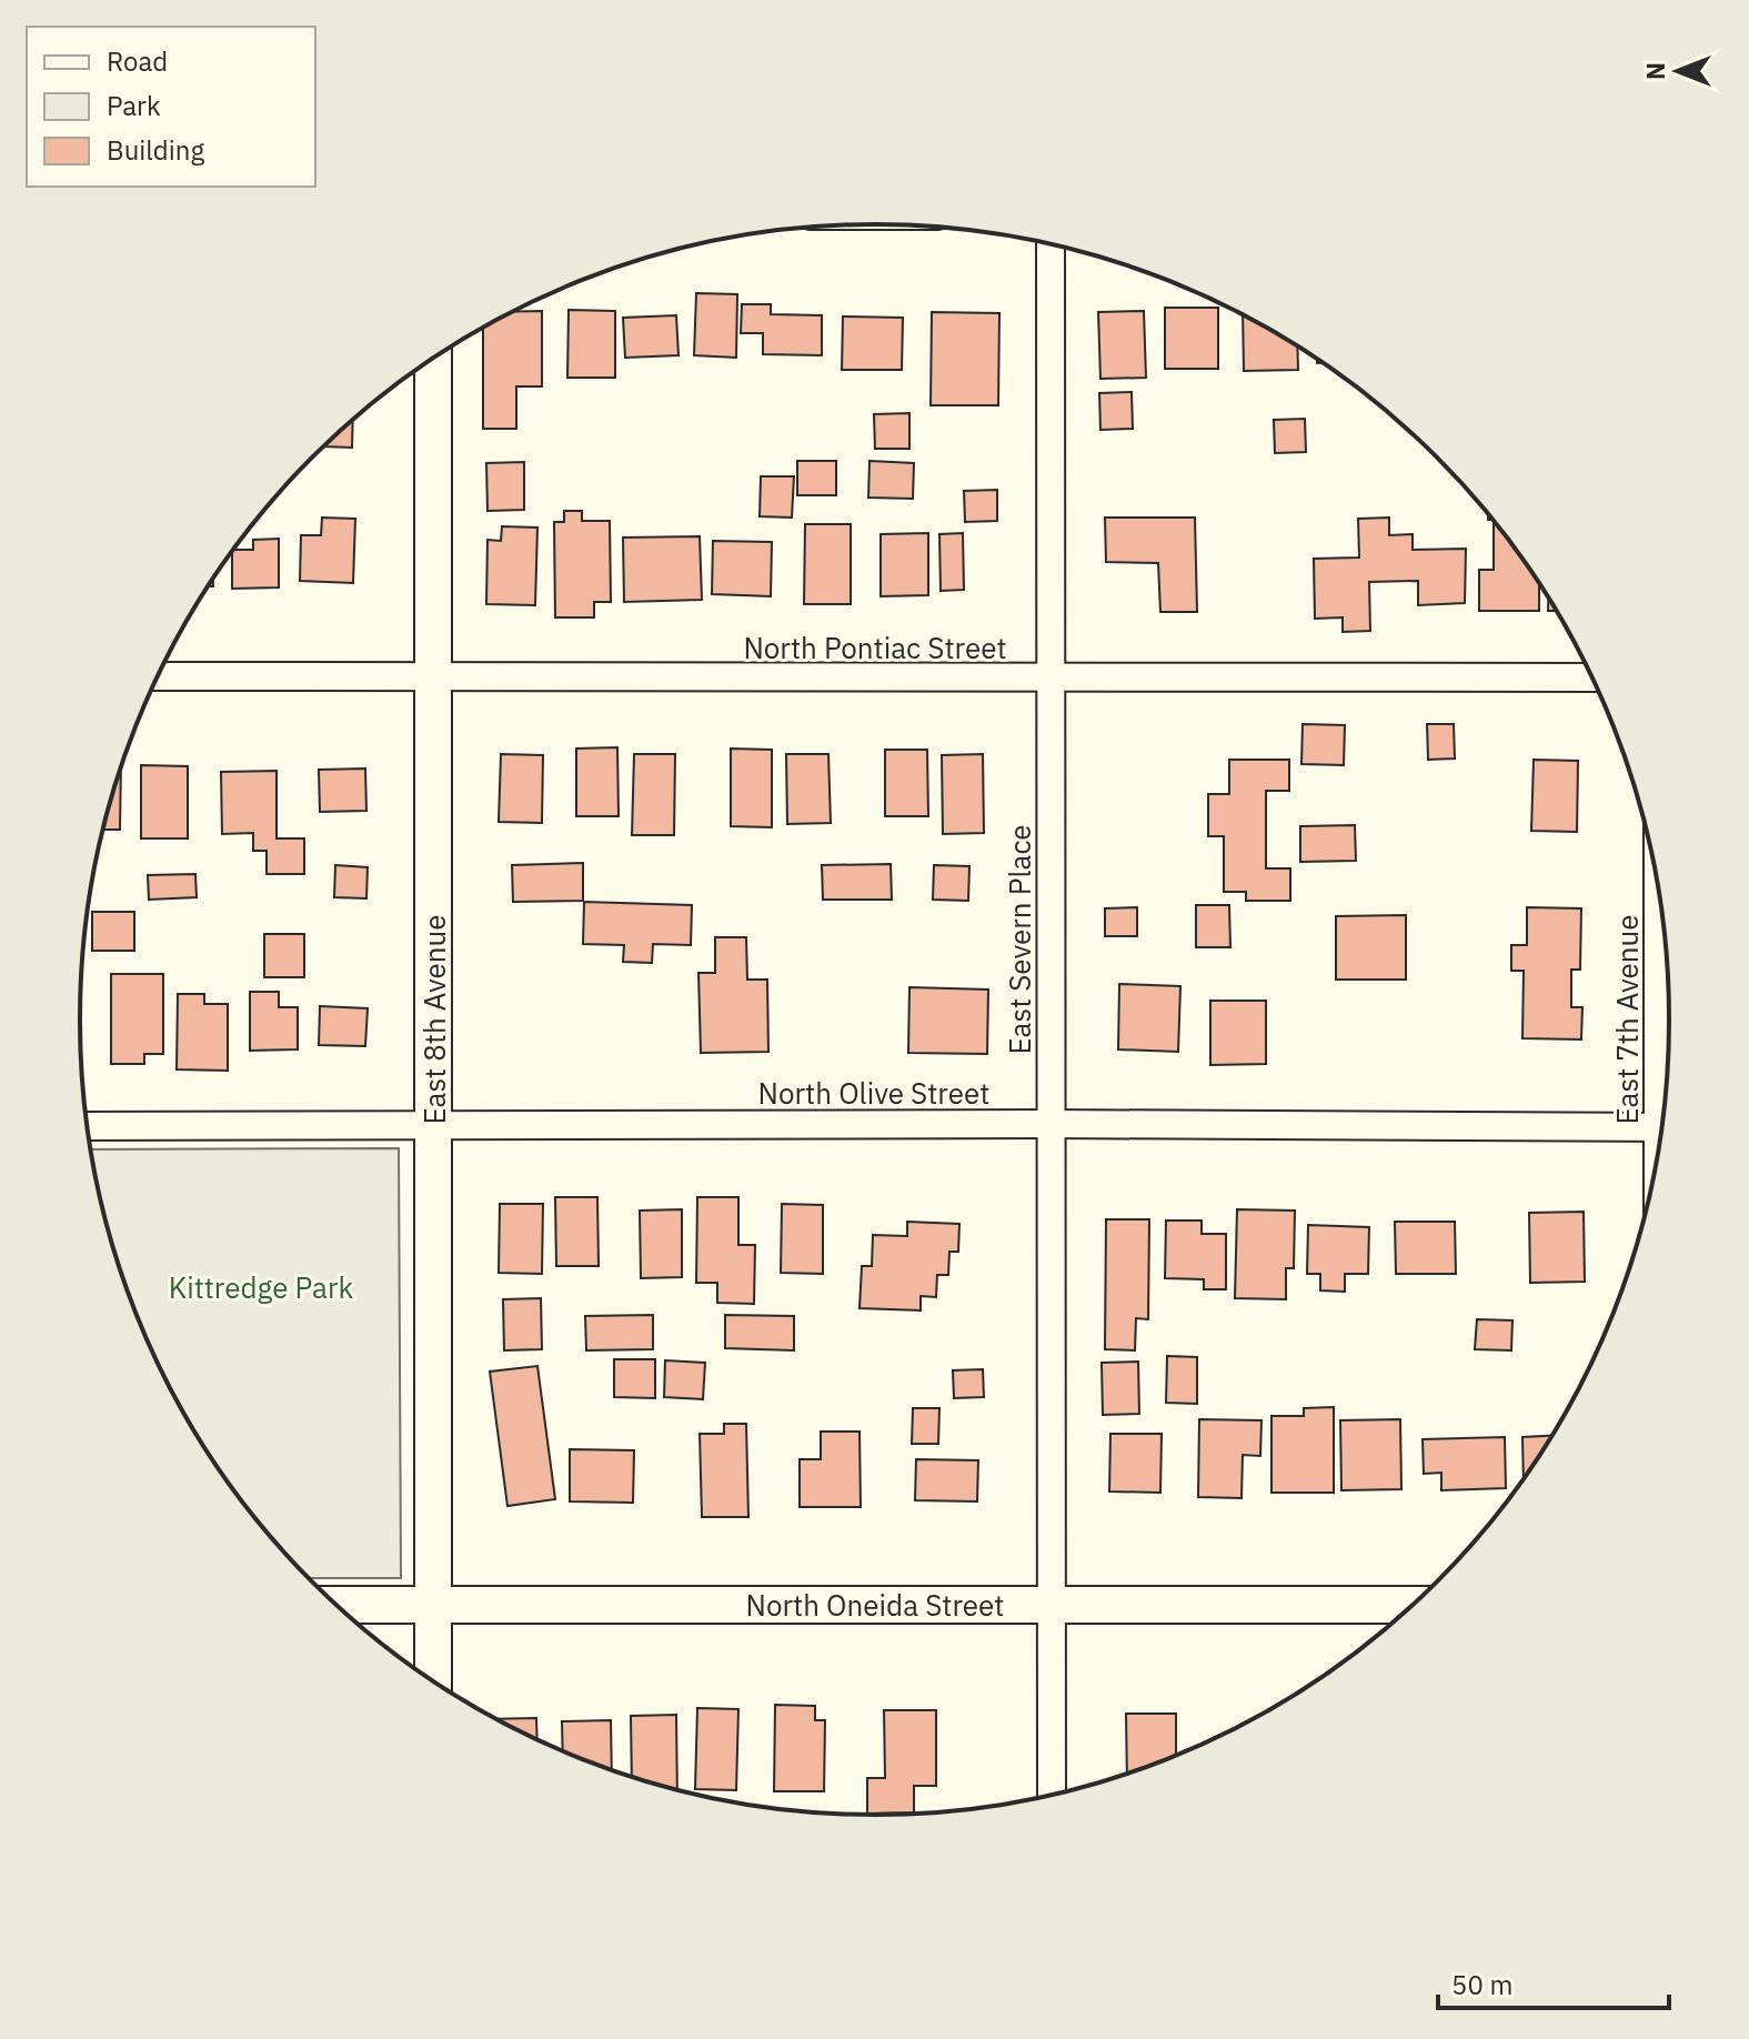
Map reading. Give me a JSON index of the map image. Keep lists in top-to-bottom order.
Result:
{
  "streets": {
    "street": [
      "North Pontiac Street",
      "East Severn Place",
      "East 8th Avenue",
      "East 7th Avenue",
      "North Olive Street",
      "North Oneida Street"
    ]
  },
  "crossings": [
    ["North Pontiac Street", "East Severn Place"],
    ["North Pontiac Street", "East 8th Avenue"],
    ["East Severn Place", "North Olive Street"],
    ["East Severn Place", "North Oneida Street"],
    ["East 8th Avenue", "North Olive Street"],
    ["East 8th Avenue", "North Oneida Street"]
  ],
  "parks": ["Kittredge Park"],
  "legend": ["Road", "Park", "Building"],
  "scale_bar": "50 m",
  "north": "left"
}
